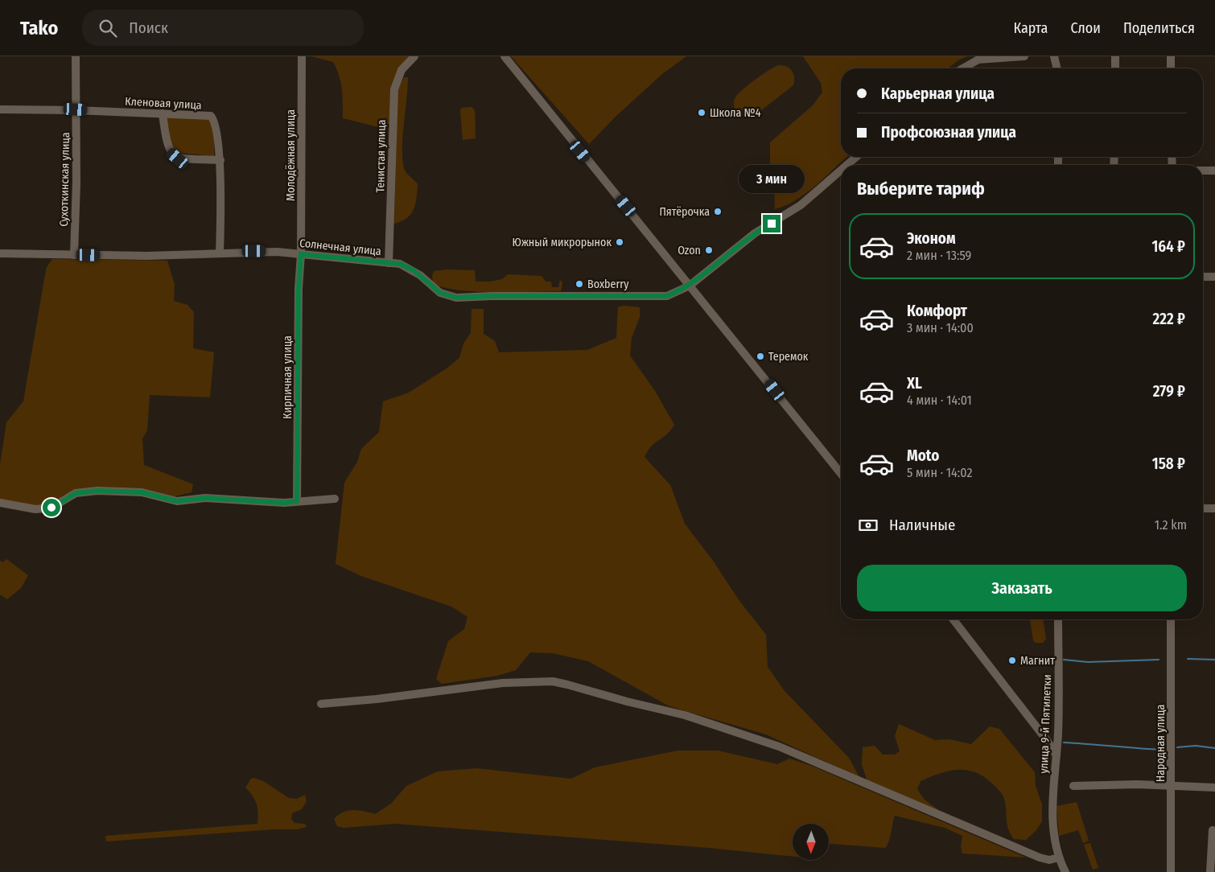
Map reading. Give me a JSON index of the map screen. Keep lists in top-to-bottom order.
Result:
{
  "streets": {
    "street": [
      "Кленовая улица",
      "Молодёжная улица",
      "Тенистая улица",
      "Сухоткинская улица",
      "Солнечная улица",
      "Кирпичная улица",
      "улица 9-й Пятилетки",
      "Народная улица"
    ]
  },
  "crossings": [
    ["Кленовая улица", "Сухоткинская улица"],
    ["Кленовая улица", "Солнечная улица"],
    ["Молодёжная улица", "Солнечная улица"],
    ["Молодёжная улица", "Кирпичная улица"],
    ["Тенистая улица", "Солнечная улица"],
    ["Сухоткинская улица", "Солнечная улица"],
    ["Солнечная улица", "Кирпичная улица"]
  ],
  "places": [
    "Школа №4",
    "Пятёрочка",
    "Южный микрорынок",
    "Ozon",
    "Boxberry",
    "Теремок",
    "Магнит"
  ],
  "north": "bottom",
  "page": {
    "header": "Tako",
    "search": "Поиск",
    "nav": ["Карта", "Слои", "Поделиться"],
    "banner": ["Карьерная улица", "Профсоюзная улица"],
    "bubble": "3 мин",
    "heading": "Выберите тариф",
    "list": [
      {
        "name": "Эконом",
        "note": "2 мин · 13:59",
        "value": "164 ₽"
      },
      {
        "name": "Комфорт",
        "note": "3 мин · 14:00",
        "value": "222 ₽"
      },
      {
        "name": "XL",
        "note": "4 мин · 14:01",
        "value": "279 ₽"
      },
      {
        "name": "Moto",
        "note": "5 мин · 14:02",
        "value": "158 ₽"
      }
    ],
    "pay": ["Наличные", "1.2 km"],
    "buttons": "Заказать"
  }
}
